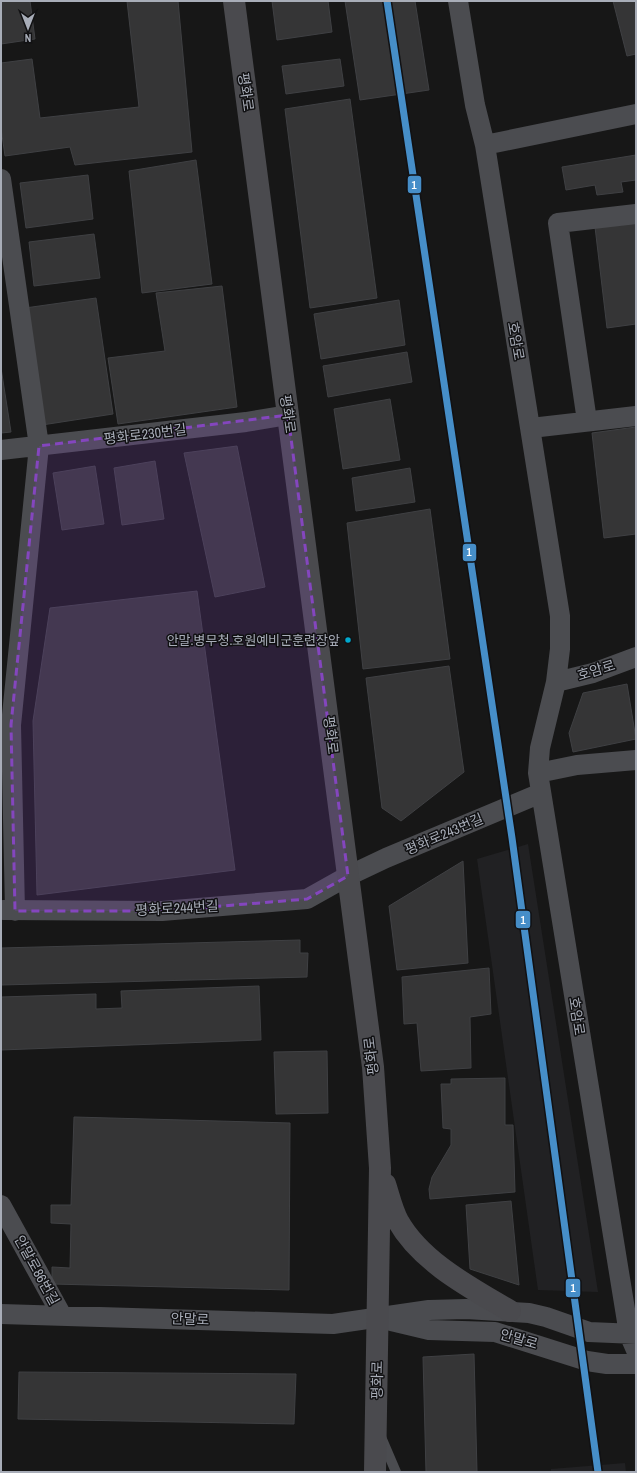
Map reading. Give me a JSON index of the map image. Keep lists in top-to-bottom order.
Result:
{
  "streets": {
    "main road": ["평화로"],
    "street": [
      "호암로",
      "평화로230번길",
      "평화로243번길",
      "평화로244번길",
      "안말로86번길",
      "안말로"
    ]
  },
  "crossings": [
    ["평화로", "평화로230번길"],
    ["평화로", "평화로243번길"],
    ["평화로", "평화로244번길"],
    ["평화로", "안말로"],
    ["호암로", "평화로243번길"],
    ["호암로", "안말로"],
    ["평화로243번길", "평화로244번길"],
    ["안말로86번길", "안말로"]
  ],
  "places": ["안말.병무청.호원예비군훈련장앞"],
  "lines": ["transit line 1"],
  "north": "bottom"
}
